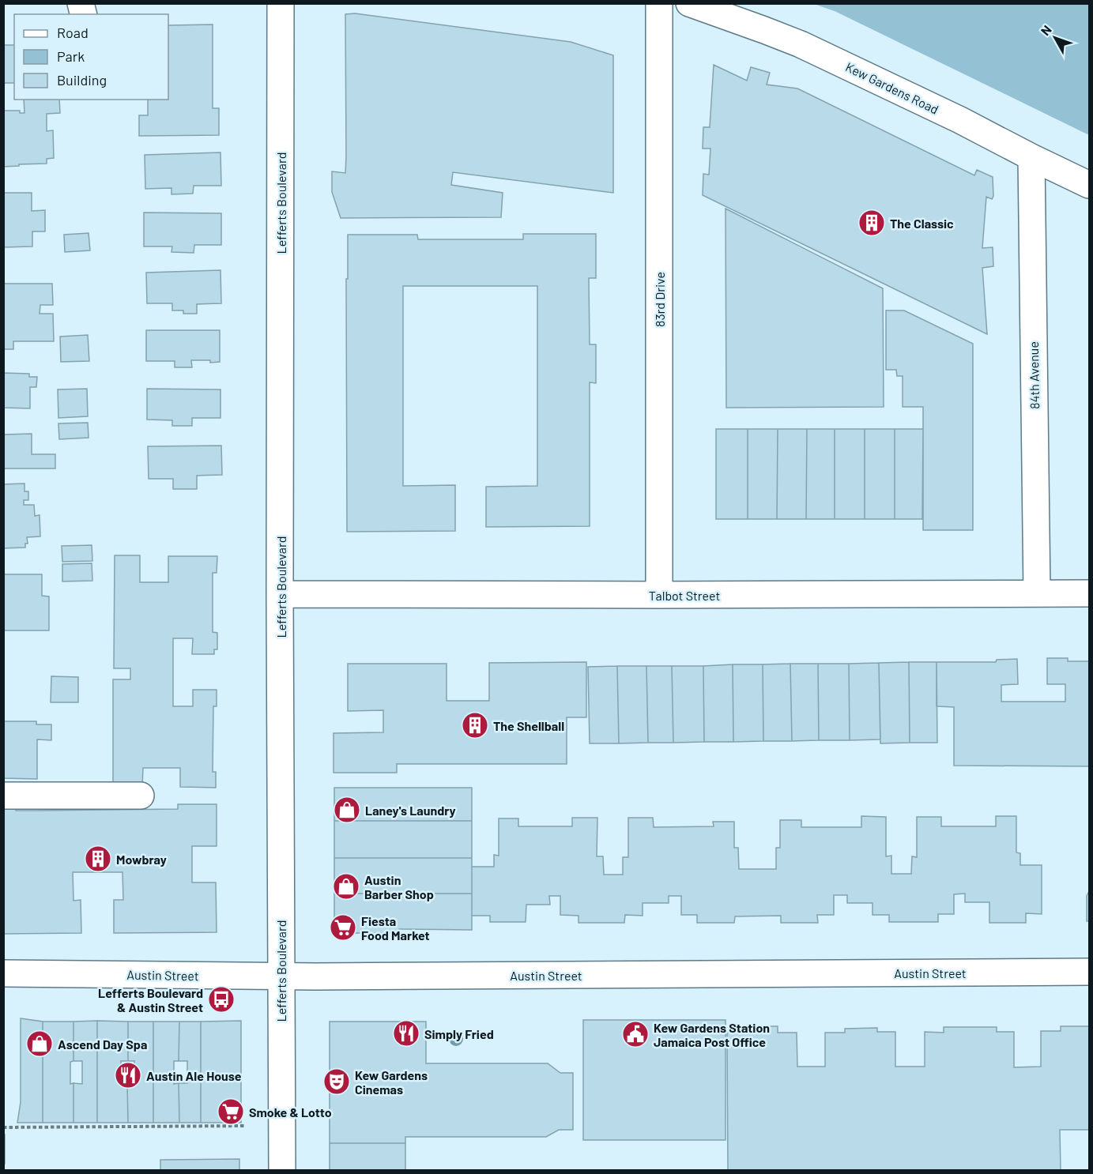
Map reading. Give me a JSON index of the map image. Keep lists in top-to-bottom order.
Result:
{
  "streets": {
    "street": [
      "Kew Gardens Road",
      "Lefferts Boulevard",
      "83rd Drive",
      "84th Avenue",
      "Talbot Street",
      "Austin Street"
    ]
  },
  "crossings": [
    ["Kew Gardens Road", "84th Avenue"],
    ["Lefferts Boulevard", "Talbot Street"],
    ["Lefferts Boulevard", "Austin Street"],
    ["83rd Drive", "Talbot Street"],
    ["84th Avenue", "Talbot Street"]
  ],
  "places": {
    "building": ["The Classic", "The Shellball", "Mowbray"],
    "shop": ["Laney's Laundry", "Austin Barber Shop", "Ascend Day Spa"],
    "supermarket": ["Fiesta Food Market", "Smoke & Lotto"],
    "bus stop": ["Lefferts Boulevard & Austin Street"],
    "restaurant": ["Simply Fried", "Austin Ale House"],
    "public building": ["Kew Gardens Station Jamaica Post Office"],
    "theatre": ["Kew Gardens Cinemas"]
  },
  "legend": ["Road", "Park", "Building"],
  "north": "top left"
}
